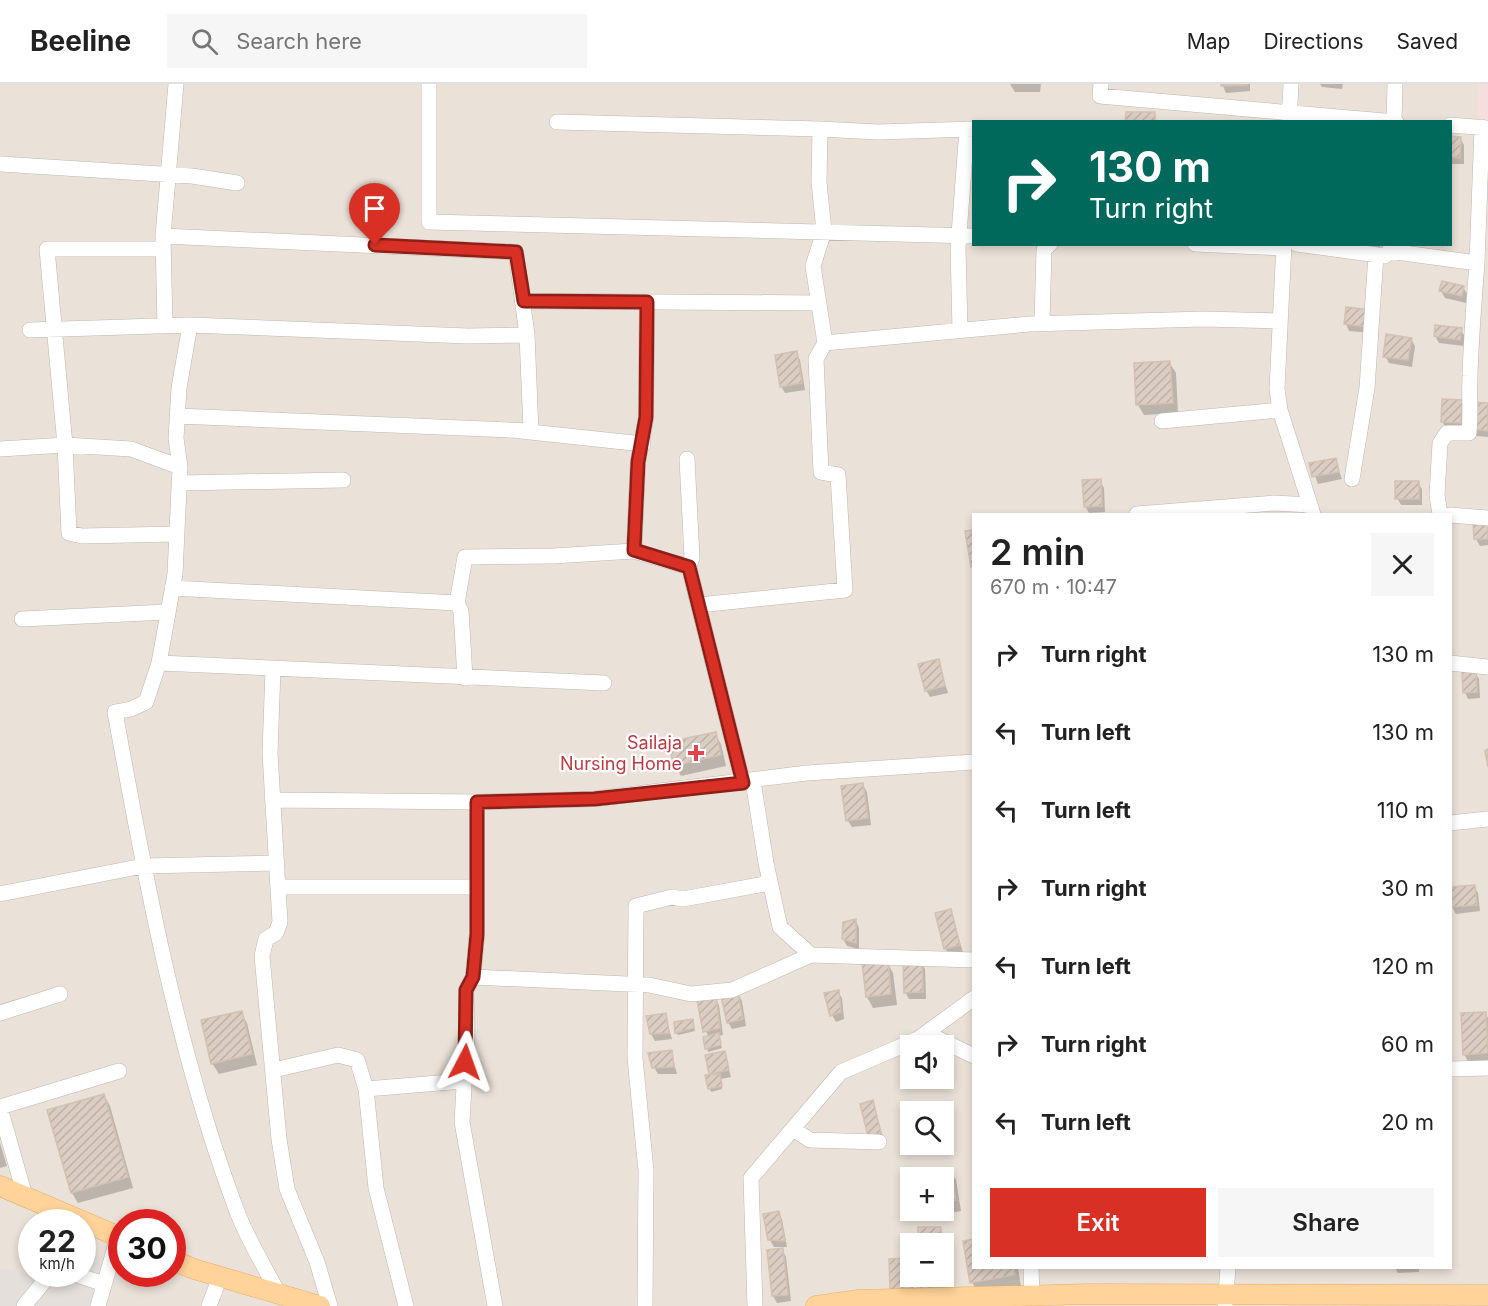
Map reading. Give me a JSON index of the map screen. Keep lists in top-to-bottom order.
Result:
{
  "places": {
    "health": ["Sailaja Nursing Home"]
  },
  "page": {
    "header": "Beeline",
    "search": "Search here",
    "nav": ["Map", "Directions", "Saved"],
    "turn": ["130 m", "Turn right"],
    "heading": ["2 min", "670 m · 10:47"],
    "list": [
      {
        "name": "Turn right",
        "value": "130 m"
      },
      {
        "name": "Turn left",
        "value": "130 m"
      },
      {
        "name": "Turn left",
        "value": "110 m"
      },
      {
        "name": "Turn right",
        "value": "30 m"
      },
      {
        "name": "Turn left",
        "value": "120 m"
      },
      {
        "name": "Turn right",
        "value": "60 m"
      },
      {
        "name": "Turn left",
        "value": "20 m"
      }
    ],
    "map_buttons": ["+", "−"],
    "buttons": ["Exit", "Share"],
    "speed": "22 km/h",
    "limit": "30"
  }
}
